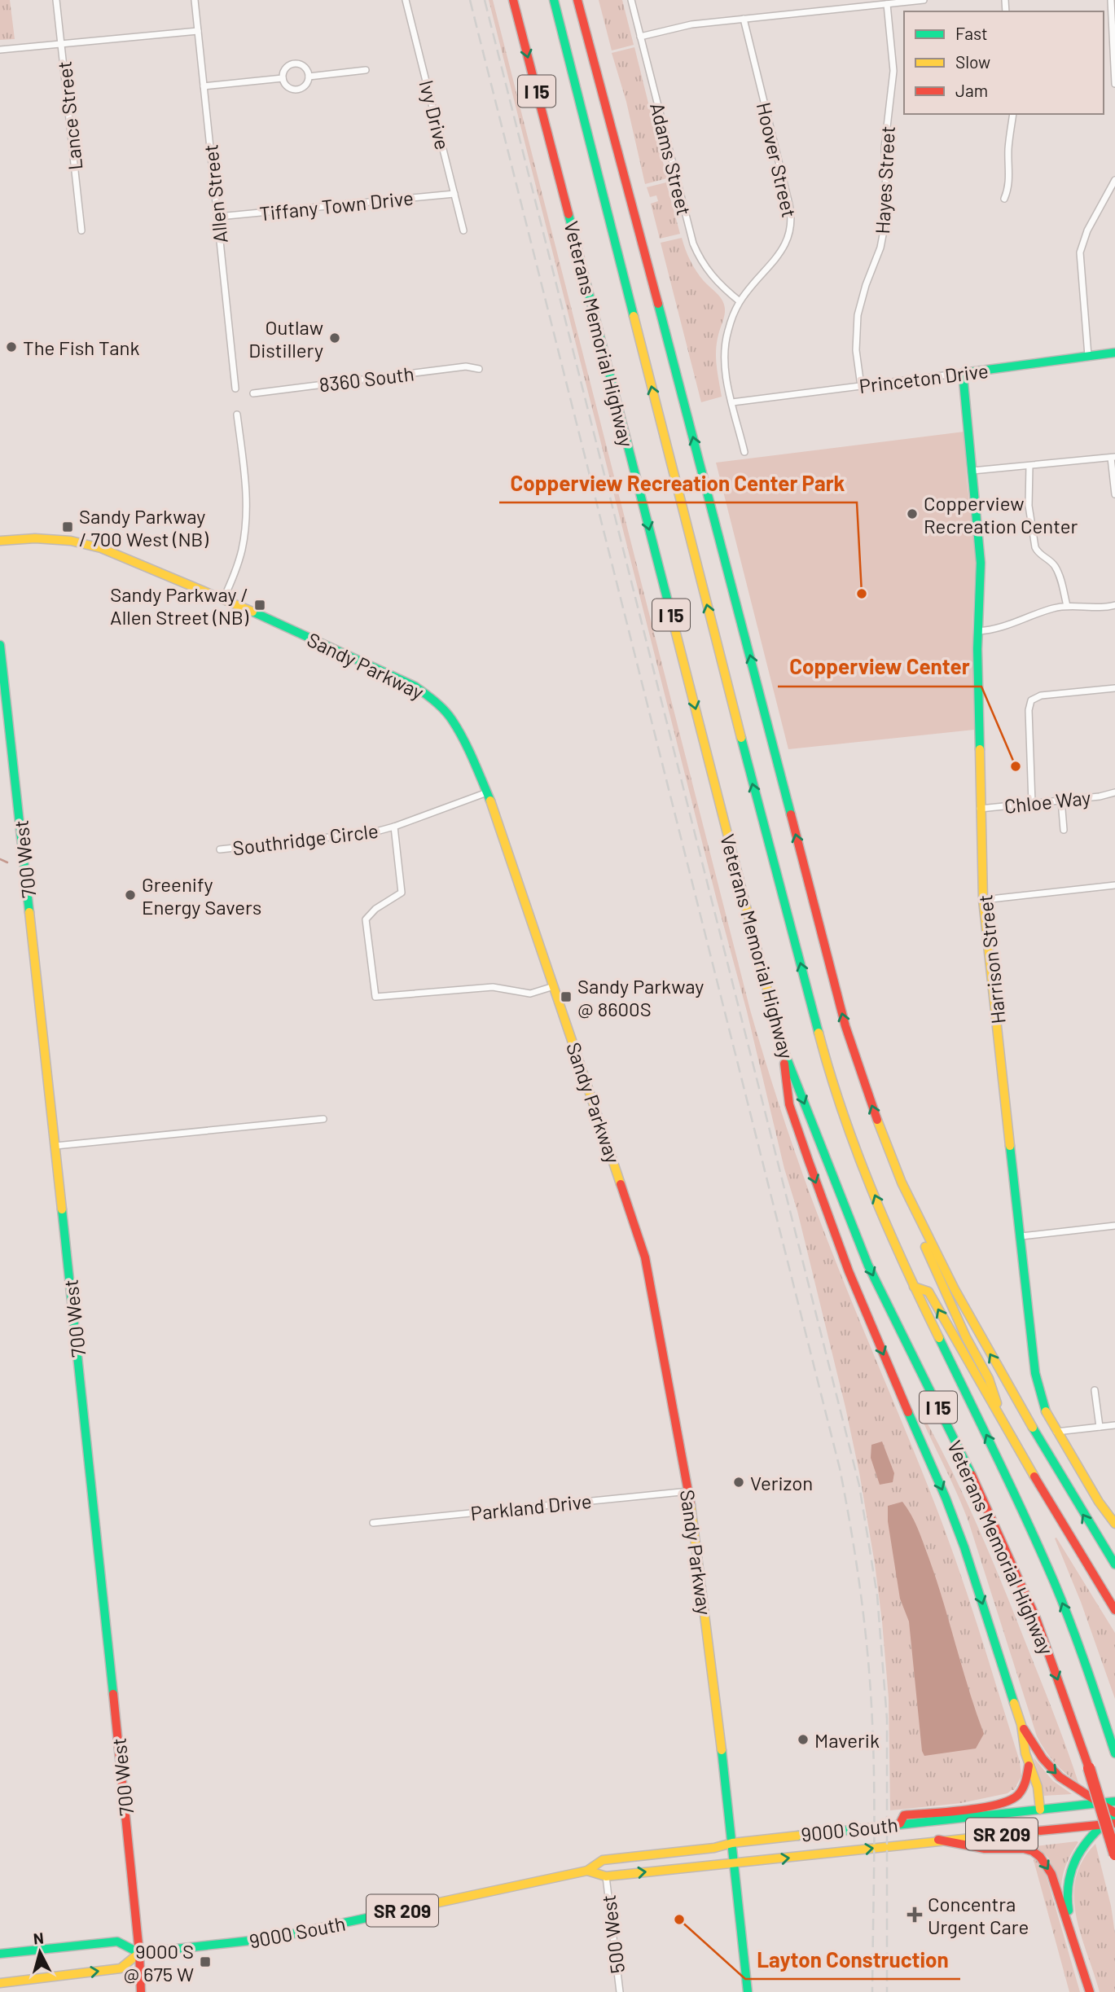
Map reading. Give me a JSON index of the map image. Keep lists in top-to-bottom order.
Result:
{
  "streets": {
    "main road": [
      "I 15",
      "Veterans Memorial Highway",
      "Princeton Drive",
      "Sandy Parkway",
      "700 West",
      "Harrison Street",
      "9000 South",
      "SR 209"
    ],
    "street": [
      "Ivy Drive",
      "Lance Street",
      "Adams Street",
      "Hoover Street",
      "Hayes Street",
      "Allen Street",
      "Tiffany Town Drive",
      "8360 South",
      "Chloe Way",
      "Southridge Circle",
      "Parkland Drive",
      "500 West"
    ]
  },
  "crossings": [
    ["Ivy Drive", "Tiffany Town Drive"],
    ["Adams Street", "Hoover Street"],
    ["Hoover Street", "Princeton Drive"],
    ["Hayes Street", "Princeton Drive"],
    ["Allen Street", "Tiffany Town Drive"],
    ["Princeton Drive", "Harrison Street"],
    ["Sandy Parkway", "Southridge Circle"],
    ["Sandy Parkway", "Parkland Drive"],
    ["Sandy Parkway", "9000 South"],
    ["Chloe Way", "Harrison Street"],
    ["700 West", "9000 South"],
    ["9000 South", "500 West"]
  ],
  "places": {
    "other": [
      "Outlaw Distillery",
      "The Fish Tank",
      "Copperview Recreation Center",
      "Copperview Recreation Center Park",
      "Copperview Center",
      "Greenify Energy Savers",
      "Verizon",
      "Maverik",
      "Layton Construction"
    ],
    "transit": [
      "Sandy Parkway / 700 West (NB)",
      "Sandy Parkway / Allen Street (NB)",
      "Sandy Parkway @ 8600S",
      "9000 S @ 675 W"
    ],
    "health": ["Concentra Urgent Care"]
  },
  "legend": ["Fast", "Slow", "Jam"],
  "north": "top"
}
